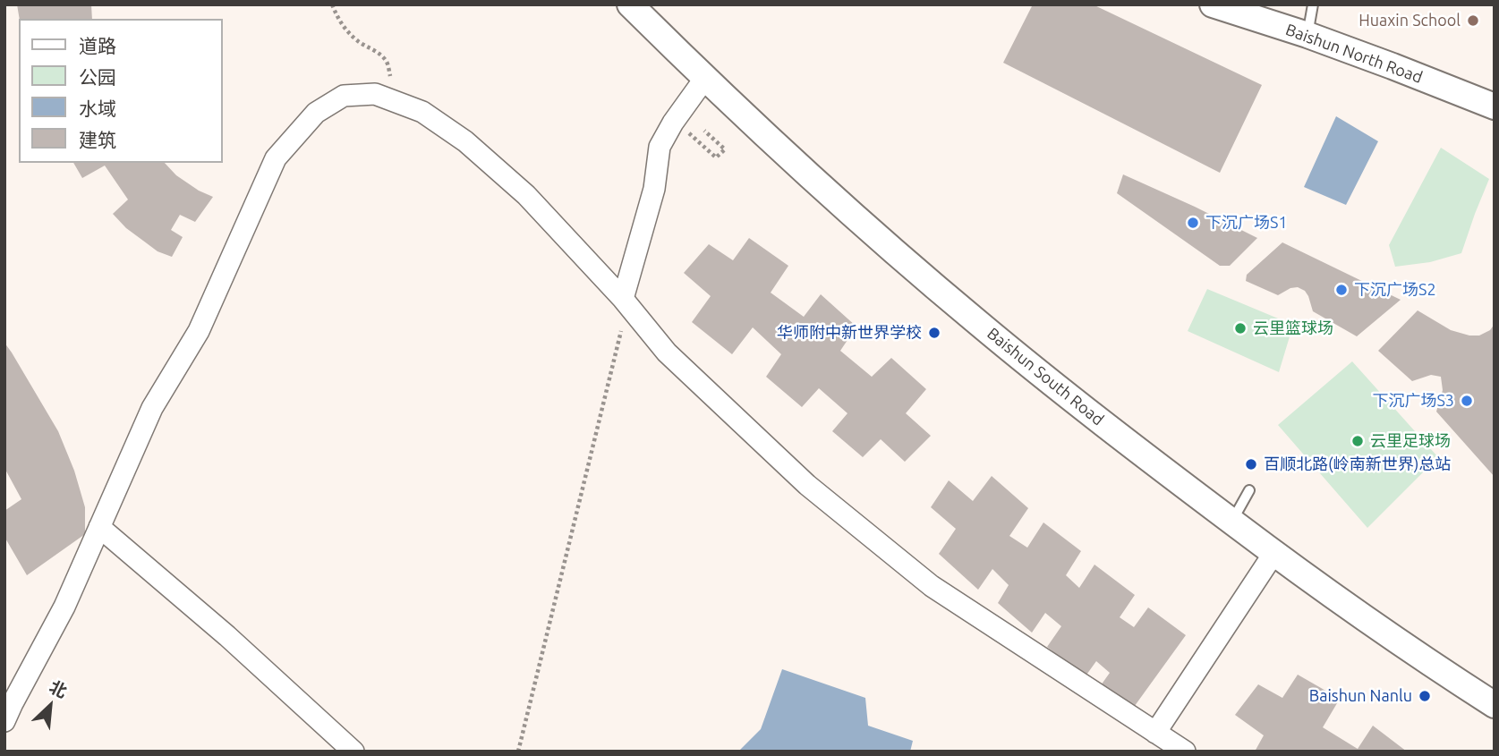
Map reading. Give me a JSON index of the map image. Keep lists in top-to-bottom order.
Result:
{
  "streets": {
    "street": ["Baishun North Road", "Baishun South Road"]
  },
  "places": [
    "Huaxin School",
    "下沉广场S1",
    "下沉广场S2",
    "云里篮球场",
    "华师附中新世界学校",
    "下沉广场S3",
    "云里足球场",
    "百顺北路(岭南新世界)总站",
    "Baishun Nanlu"
  ],
  "legend": [
    "道路",
    "公园",
    "水域",
    "建筑"
  ],
  "north": "top right"
}
